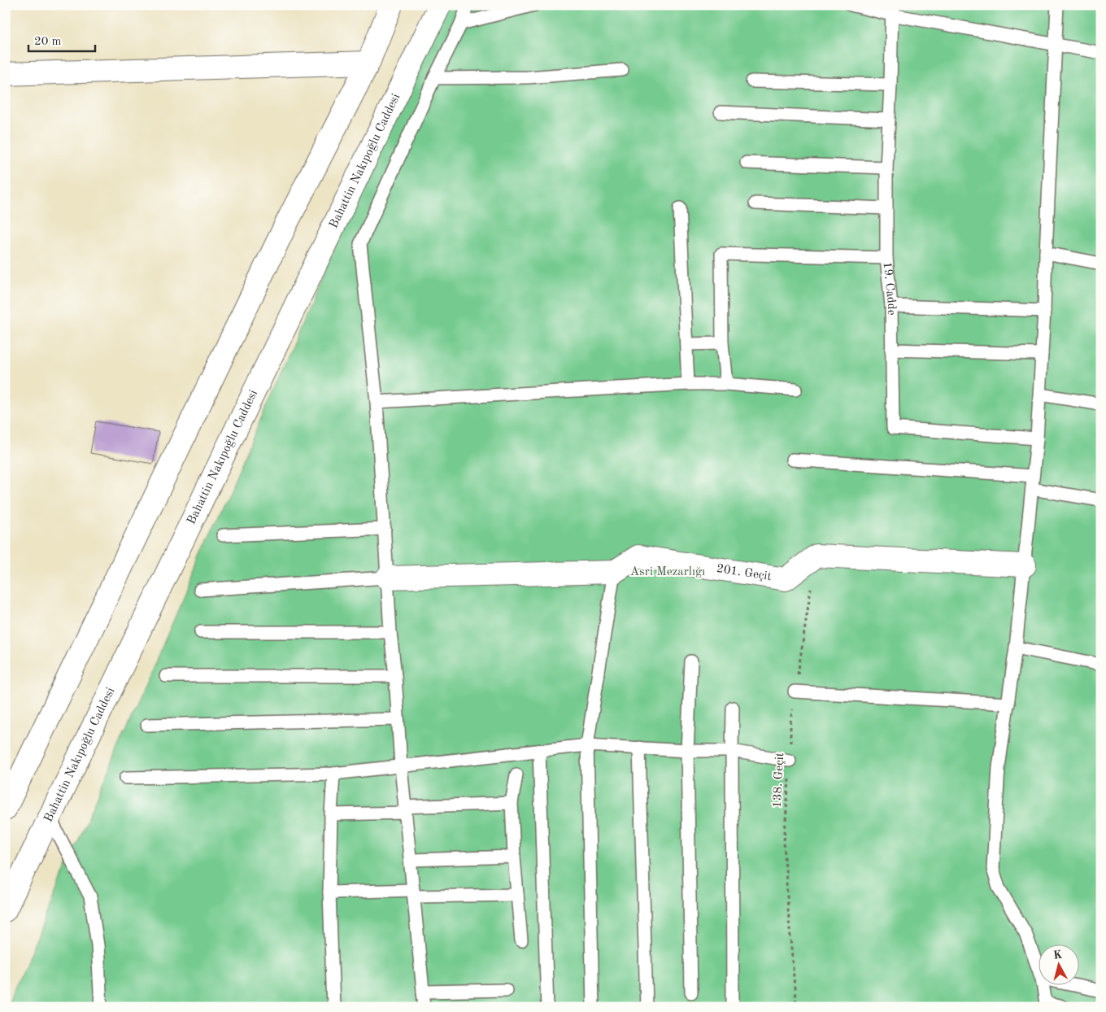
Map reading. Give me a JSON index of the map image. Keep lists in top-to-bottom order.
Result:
{
  "streets": {
    "main road": ["Bahattin Nakıpoğlu Caddesi", "201. Geçit"],
    "lane": ["19. Cadde"],
    "path": ["138. Geçit"]
  },
  "crossings": [
    ["201. Geçit", "138. Geçit"]
  ],
  "parks": ["Asri Mezarlığı"],
  "scale_bar": "20 m",
  "north": "top"
}
